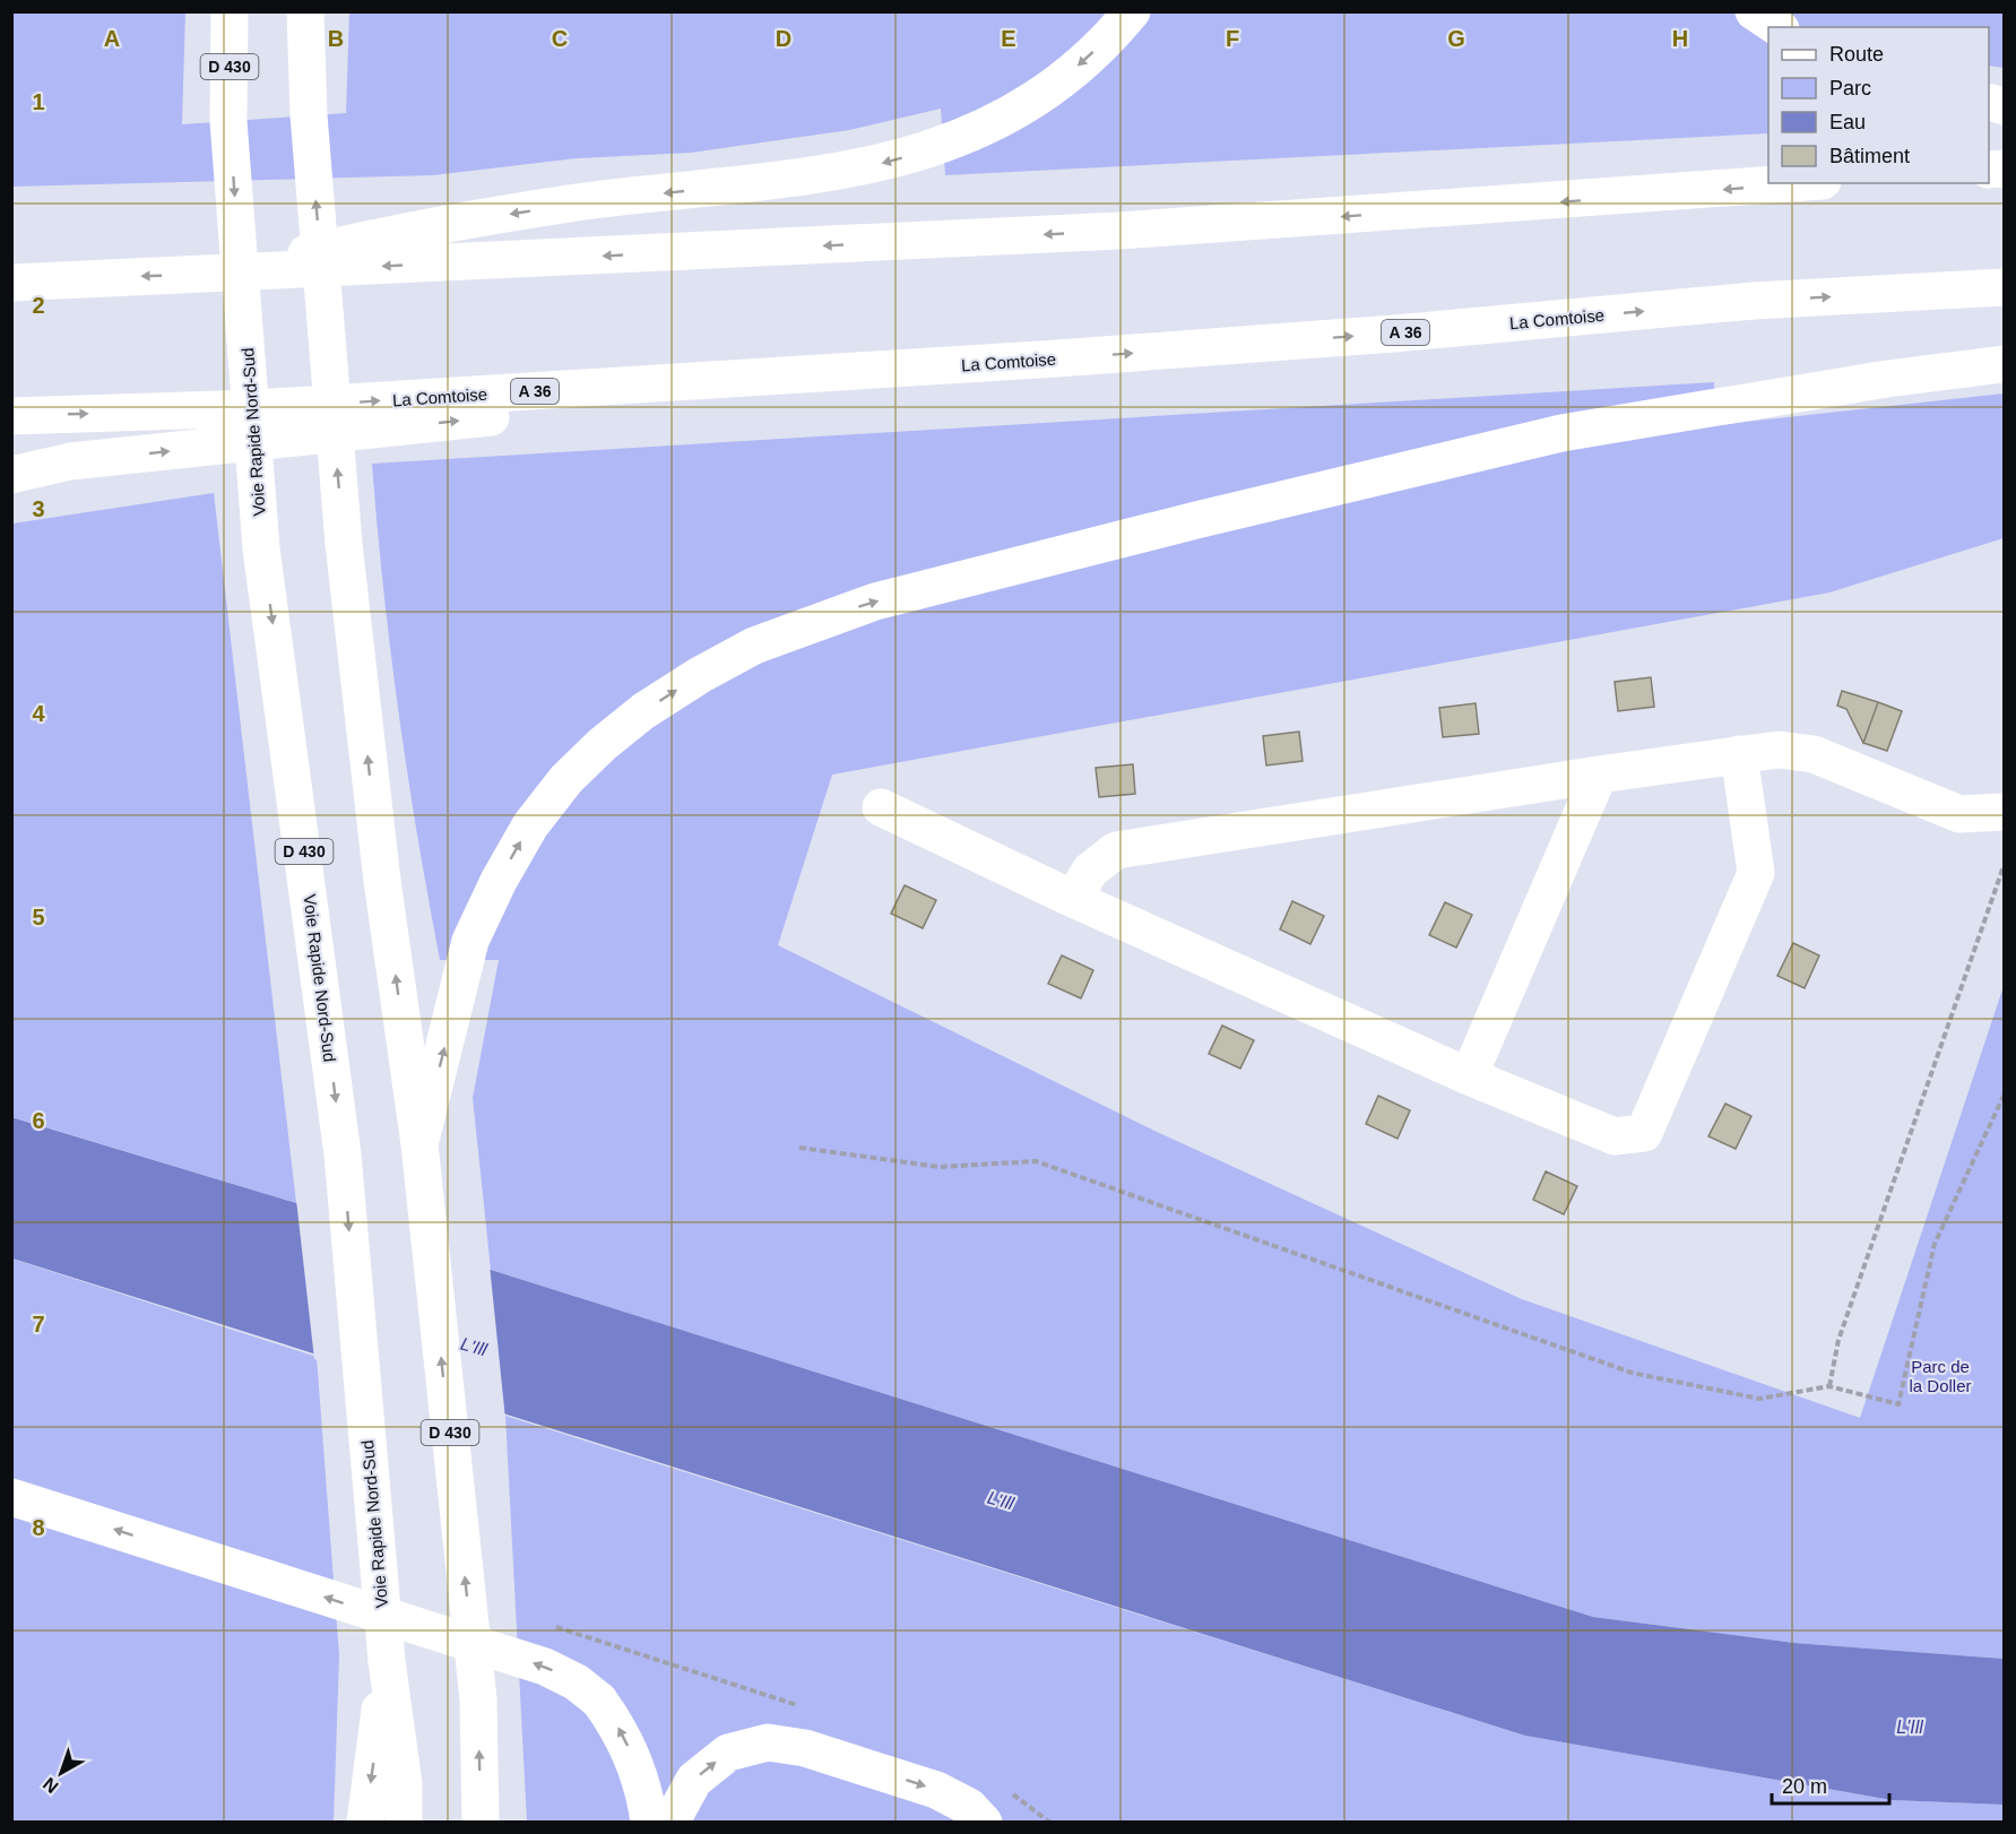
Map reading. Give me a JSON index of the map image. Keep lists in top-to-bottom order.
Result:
{
  "streets": {
    "main road": [
      "D 430",
      "La Comtoise",
      "A 36",
      "Voie Rapide Nord-Sud"
    ]
  },
  "water": ["L'Ill"],
  "parks": ["Parc de la Doller"],
  "legend": [
    "Route",
    "Parc",
    "Eau",
    "Bâtiment"
  ],
  "scale_bar": "20 m",
  "north": "bottom left",
  "grid": {
    "columns": [
      "A",
      "B",
      "C",
      "D",
      "E",
      "F",
      "G",
      "H"
    ],
    "rows": [
      "1",
      "2",
      "3",
      "4",
      "5",
      "6",
      "7",
      "8"
    ]
  }
}
